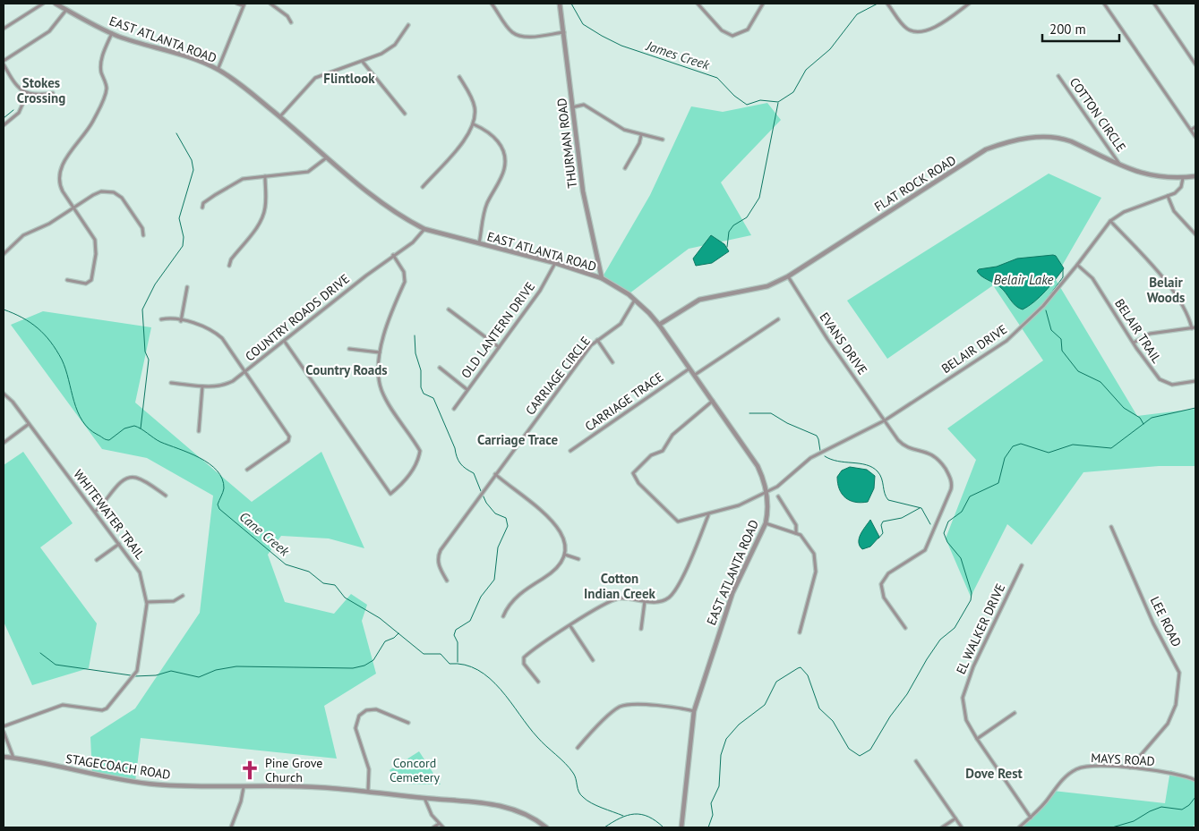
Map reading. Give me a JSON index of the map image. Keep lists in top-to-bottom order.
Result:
{
  "streets": {
    "street": [
      "EAST ATLANTA ROAD",
      "COTTON CIRCLE",
      "THURMAN ROAD",
      "FLAT ROCK ROAD",
      "COUNTRY ROADS DRIVE",
      "OLD LANTERN DRIVE",
      "BELAIR TRAIL",
      "EVANS DRIVE",
      "BELAIR DRIVE",
      "CARRIAGE CIRCLE",
      "CARRIAGE TRACE",
      "WHITEWATER TRAIL",
      "LEE ROAD",
      "EL WALKER DRIVE",
      "MAYS ROAD",
      "STAGECOACH ROAD"
    ]
  },
  "crossings": [
    ["EAST ATLANTA ROAD", "THURMAN ROAD"],
    ["EAST ATLANTA ROAD", "FLAT ROCK ROAD"],
    ["EAST ATLANTA ROAD", "COUNTRY ROADS DRIVE"],
    ["EAST ATLANTA ROAD", "OLD LANTERN DRIVE"],
    ["EAST ATLANTA ROAD", "BELAIR DRIVE"],
    ["EAST ATLANTA ROAD", "CARRIAGE CIRCLE"],
    ["EAST ATLANTA ROAD", "CARRIAGE TRACE"],
    ["COTTON CIRCLE", "FLAT ROCK ROAD"],
    ["FLAT ROCK ROAD", "EVANS DRIVE"],
    ["FLAT ROCK ROAD", "BELAIR DRIVE"],
    ["BELAIR TRAIL", "BELAIR DRIVE"],
    ["EVANS DRIVE", "BELAIR DRIVE"],
    ["LEE ROAD", "MAYS ROAD"],
    ["EL WALKER DRIVE", "MAYS ROAD"]
  ],
  "districts": [
    "Flintlook",
    "Stokes Crossing",
    "Belair Woods",
    "Country Roads",
    "Carriage Trace",
    "Cotton Indian Creek",
    "Dove Rest"
  ],
  "water": ["James Creek", "Belair Lake", "Cane Creek"],
  "parks": ["Concord Cemetery"],
  "places": {
    "church": ["Pine Grove Church"]
  },
  "scale_bar": "200 m"
}
